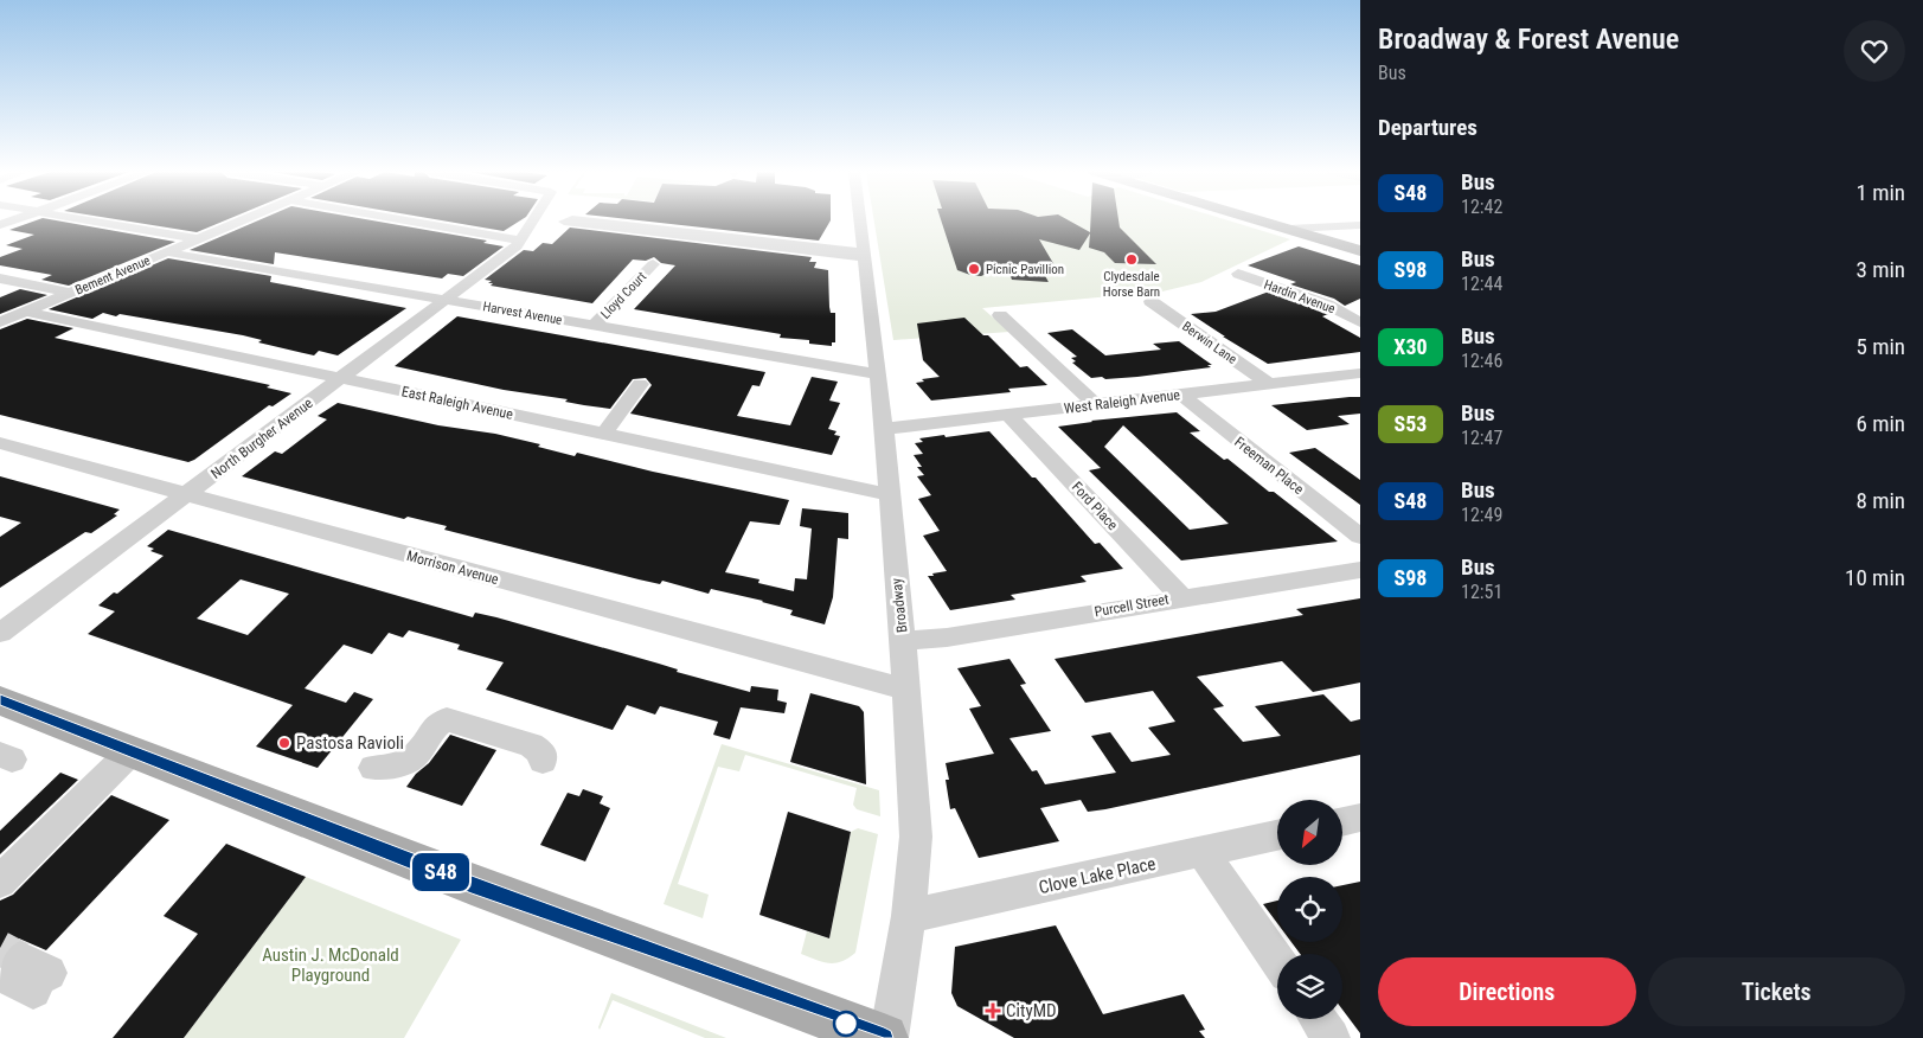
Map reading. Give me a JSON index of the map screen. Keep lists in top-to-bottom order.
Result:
{
  "streets": {
    "street": [
      "Bement Avenue",
      "Lloyd Court",
      "Hardin Avenue",
      "Harvest Avenue",
      "Berwin Lane",
      "West Raleigh Avenue",
      "East Raleigh Avenue",
      "North Burgher Avenue",
      "Freeman Place",
      "Ford Place",
      "Morrison Avenue",
      "Broadway",
      "Purcell Street",
      "Clove Lake Place"
    ]
  },
  "crossings": [
    ["Bement Avenue", "Harvest Avenue"],
    ["Bement Avenue", "East Raleigh Avenue"],
    ["Lloyd Court", "Harvest Avenue"],
    ["Harvest Avenue", "North Burgher Avenue"],
    ["Harvest Avenue", "Broadway"],
    ["Berwin Lane", "West Raleigh Avenue"],
    ["West Raleigh Avenue", "Freeman Place"],
    ["West Raleigh Avenue", "Ford Place"],
    ["West Raleigh Avenue", "Broadway"],
    ["East Raleigh Avenue", "North Burgher Avenue"],
    ["East Raleigh Avenue", "Broadway"],
    ["North Burgher Avenue", "Morrison Avenue"],
    ["Ford Place", "Purcell Street"],
    ["Morrison Avenue", "Broadway"],
    ["Broadway", "Purcell Street"],
    ["Broadway", "Clove Lake Place"]
  ],
  "parks": ["Austin J. McDonald Playground"],
  "places": {
    "other": ["Clydesdale Horse Barn", "Picnic Pavillion", "Pastosa Ravioli"],
    "health": ["CityMD"]
  },
  "lines": ["bus line S48"],
  "north": "bottom left",
  "page": {
    "on_map": "S48",
    "heading": [
      ["Broadway & Forest Avenue", "Bus"],
      "Departures"
    ],
    "list": [
      {
        "mark": "S48",
        "name": "Bus",
        "note": "12:42",
        "value": "1 min"
      },
      {
        "mark": "S98",
        "name": "Bus",
        "note": "12:44",
        "value": "3 min"
      },
      {
        "mark": "X30",
        "name": "Bus",
        "note": "12:46",
        "value": "5 min"
      },
      {
        "mark": "S53",
        "name": "Bus",
        "note": "12:47",
        "value": "6 min"
      },
      {
        "mark": "S48",
        "name": "Bus",
        "note": "12:49",
        "value": "8 min"
      },
      {
        "mark": "S98",
        "name": "Bus",
        "note": "12:51",
        "value": "10 min"
      }
    ],
    "buttons": ["Directions", "Tickets"]
  }
}
